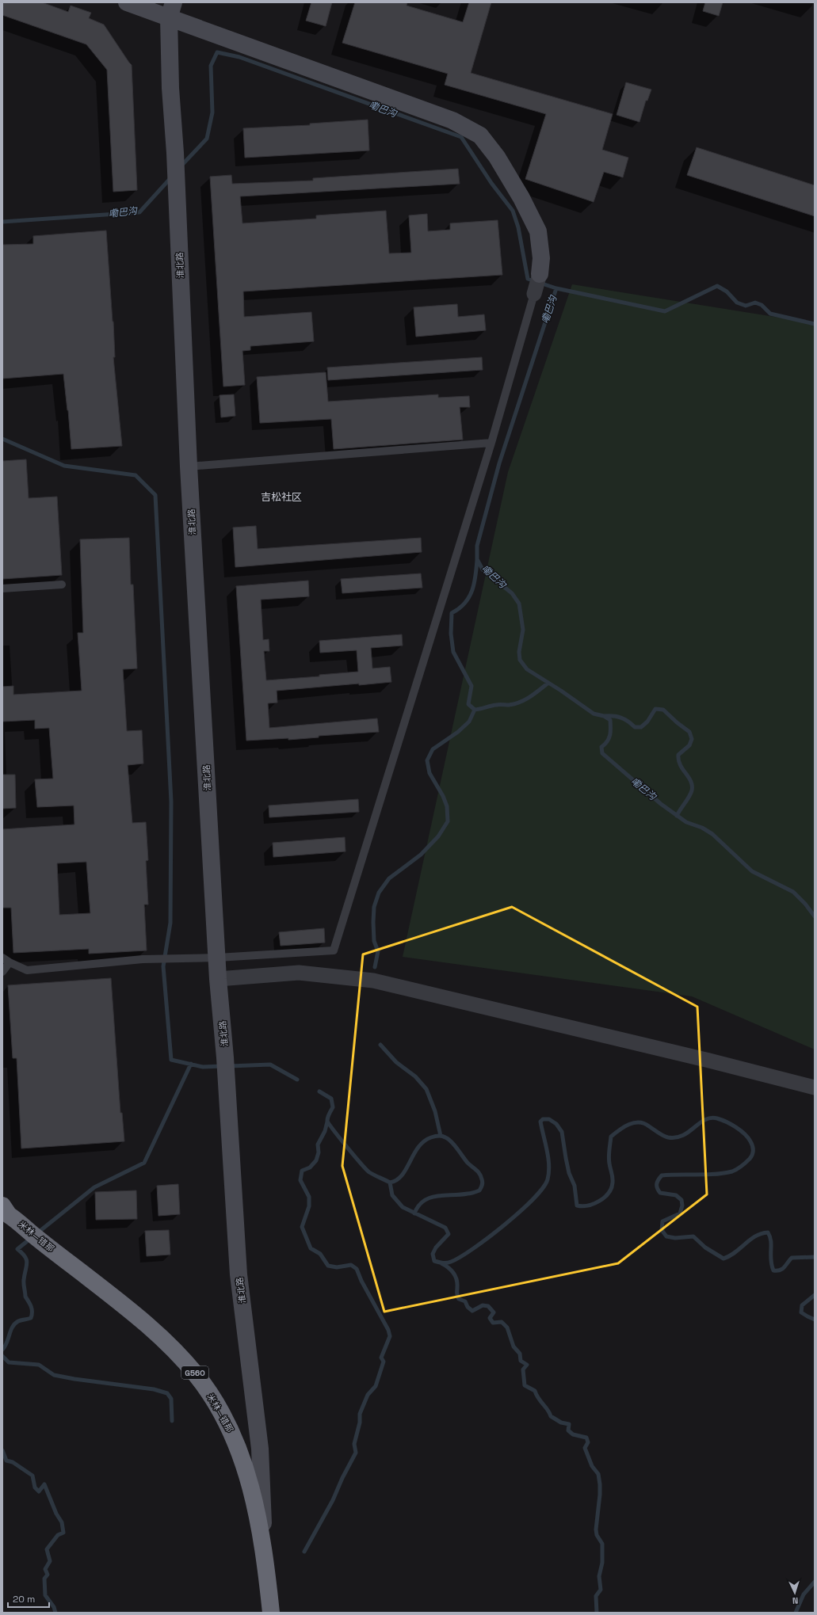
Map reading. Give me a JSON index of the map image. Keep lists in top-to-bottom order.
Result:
{
  "streets": {
    "highway": ["米林—错那", "G560"],
    "street": ["淮北路"]
  },
  "crossings": [
    ["淮北路", "米林—错那"]
  ],
  "districts": ["吉松社区"],
  "water": ["嘞巴沟"],
  "scale_bar": "20 m",
  "north": "bottom"
}
